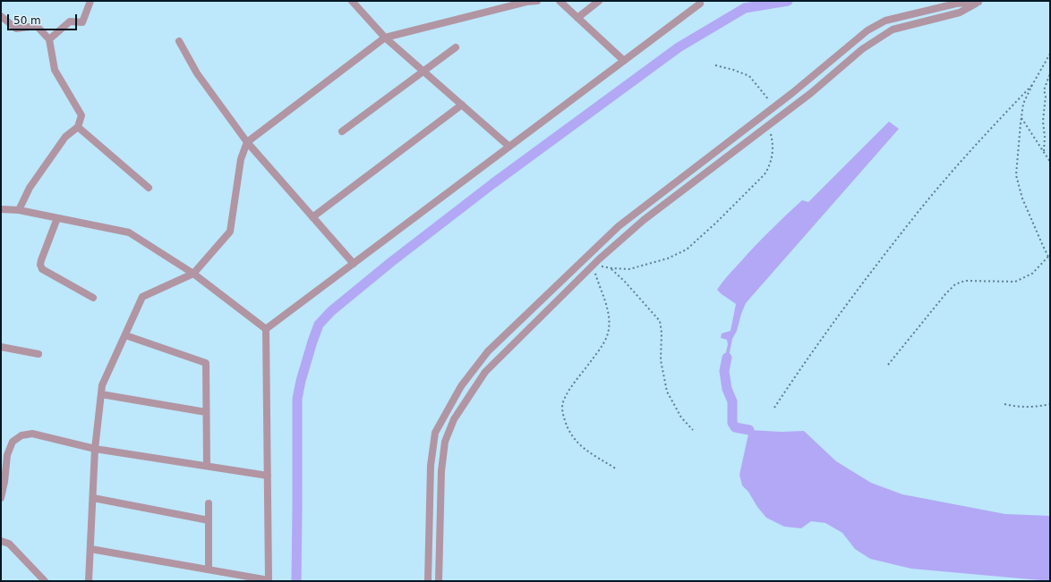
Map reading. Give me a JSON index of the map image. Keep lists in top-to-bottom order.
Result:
{
  "scale_bar": "50 m"
}
